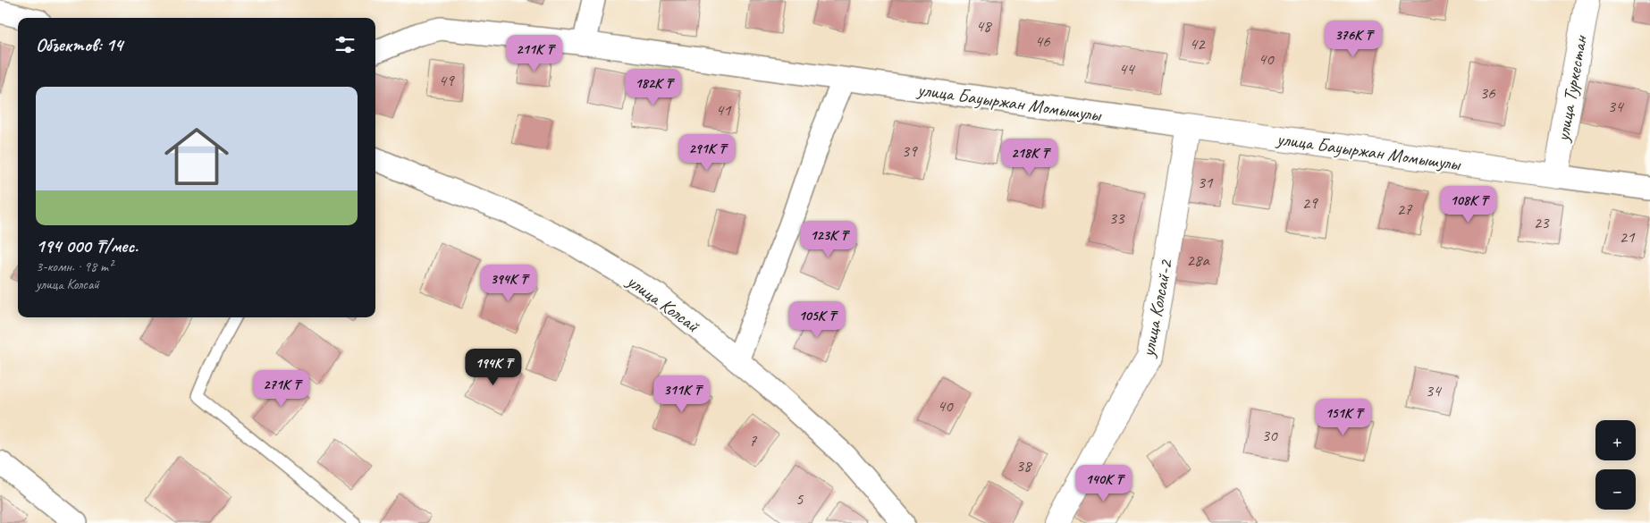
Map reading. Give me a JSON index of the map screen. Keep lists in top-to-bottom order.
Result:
{
  "streets": {
    "street": [
      "улица Туркестан",
      "улица Бауыржан Момышулы",
      "улица Колсай",
      "улица Колсай-2"
    ]
  },
  "crossings": [
    ["улица Туркестан", "улица Бауыржан Момышулы"],
    ["улица Бауыржан Момышулы", "улица Колсай-2"]
  ],
  "house_numbers": [
    "48",
    "46",
    "42",
    "40",
    "44",
    "49",
    "36",
    "34",
    "41",
    "39",
    "31",
    "29",
    "27",
    "33",
    "23",
    "21",
    "28а",
    "34",
    "40",
    "30",
    "7",
    "38",
    "5"
  ],
  "page": {
    "heading": "Объектов: 14",
    "price": [
      "376K ₸",
      "211K ₸",
      "182K ₸",
      "291K ₸",
      "218K ₸",
      "108K ₸",
      "123K ₸",
      "394K ₸",
      "105K ₸",
      "194K ₸",
      "271K ₸",
      "311K ₸",
      "151K ₸",
      "140K ₸"
    ],
    "list": [
      {
        "name": "194 000 ₸/мес.",
        "note": "3-комн. · 98 m² · улица Колсай"
      }
    ],
    "map_buttons": ["+", "−"]
  }
}
